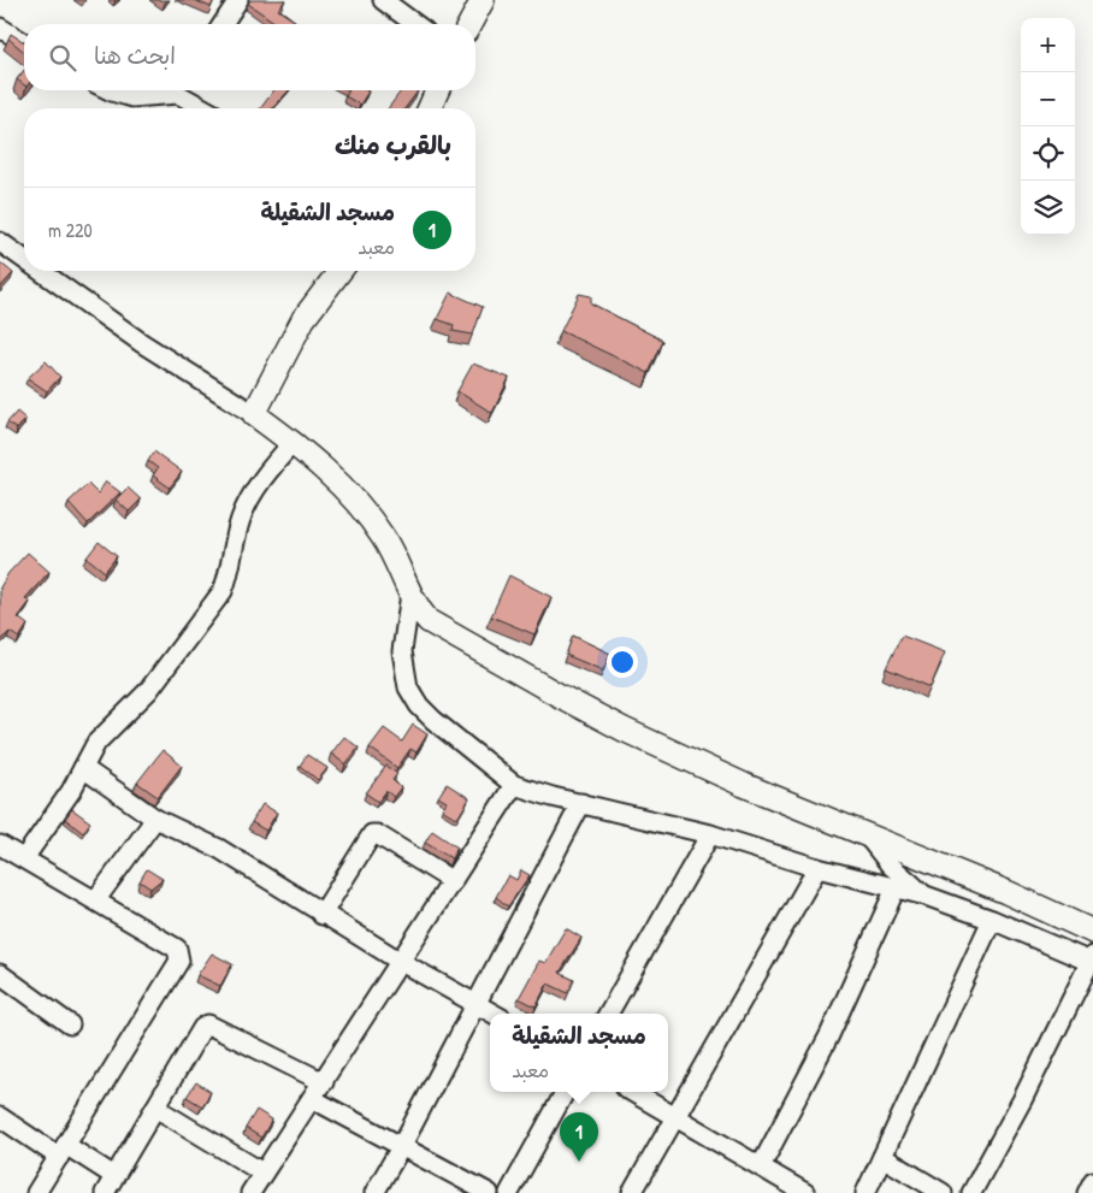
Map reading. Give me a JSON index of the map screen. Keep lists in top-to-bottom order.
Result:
{
  "page": {
    "map_buttons": ["+", "−"],
    "search": "ابحث هنا",
    "heading": "بالقرب منك",
    "list": [
      {
        "mark": "1",
        "name": "مسجد الشقيلة",
        "note": "معبد",
        "value": "220 m"
      }
    ],
    "popup": ["مسجد الشقيلة", "معبد"],
    "pins": "1"
  }
}
